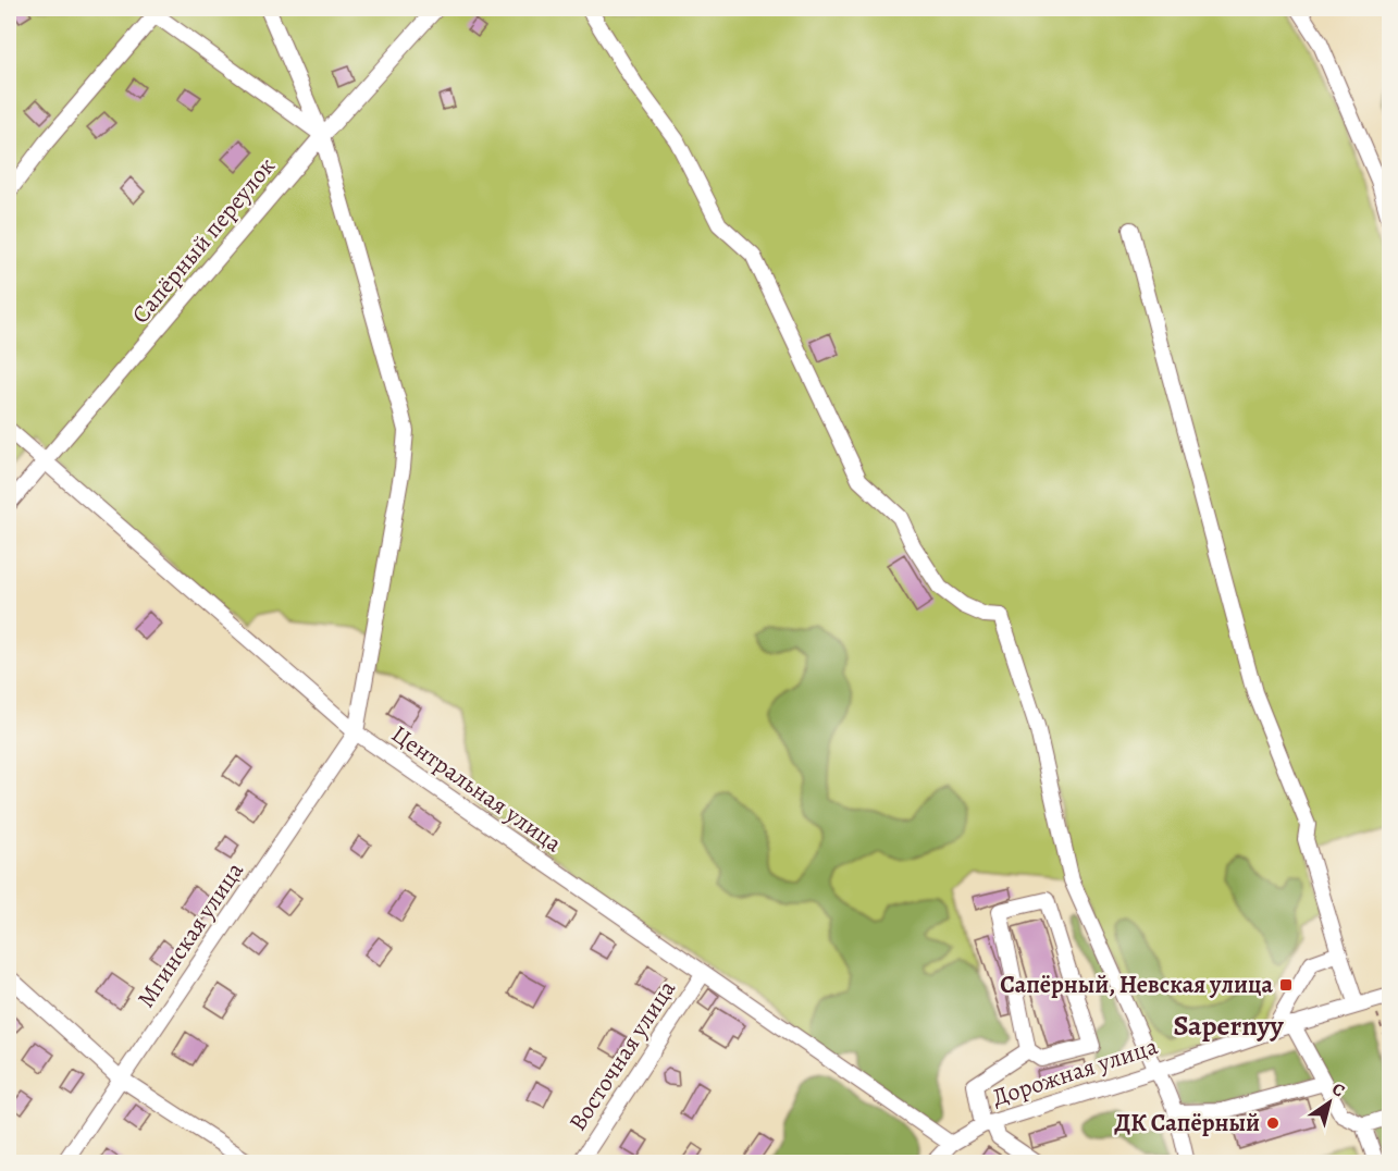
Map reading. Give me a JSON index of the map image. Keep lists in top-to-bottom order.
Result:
{
  "streets": {
    "street": [
      "Сапёрный переулок",
      "Центральная улица",
      "Мгинская улица",
      "Восточная улица",
      "Дорожная улица"
    ]
  },
  "crossings": [
    ["Сапёрный переулок", "Центральная улица"],
    ["Центральная улица", "Мгинская улица"],
    ["Центральная улица", "Восточная улица"],
    ["Центральная улица", "Дорожная улица"]
  ],
  "districts": ["Sapernyy"],
  "places": {
    "transit": ["Сапёрный, Невская улица"],
    "other": ["ДК Сапёрный"]
  },
  "north": "top right"
}
